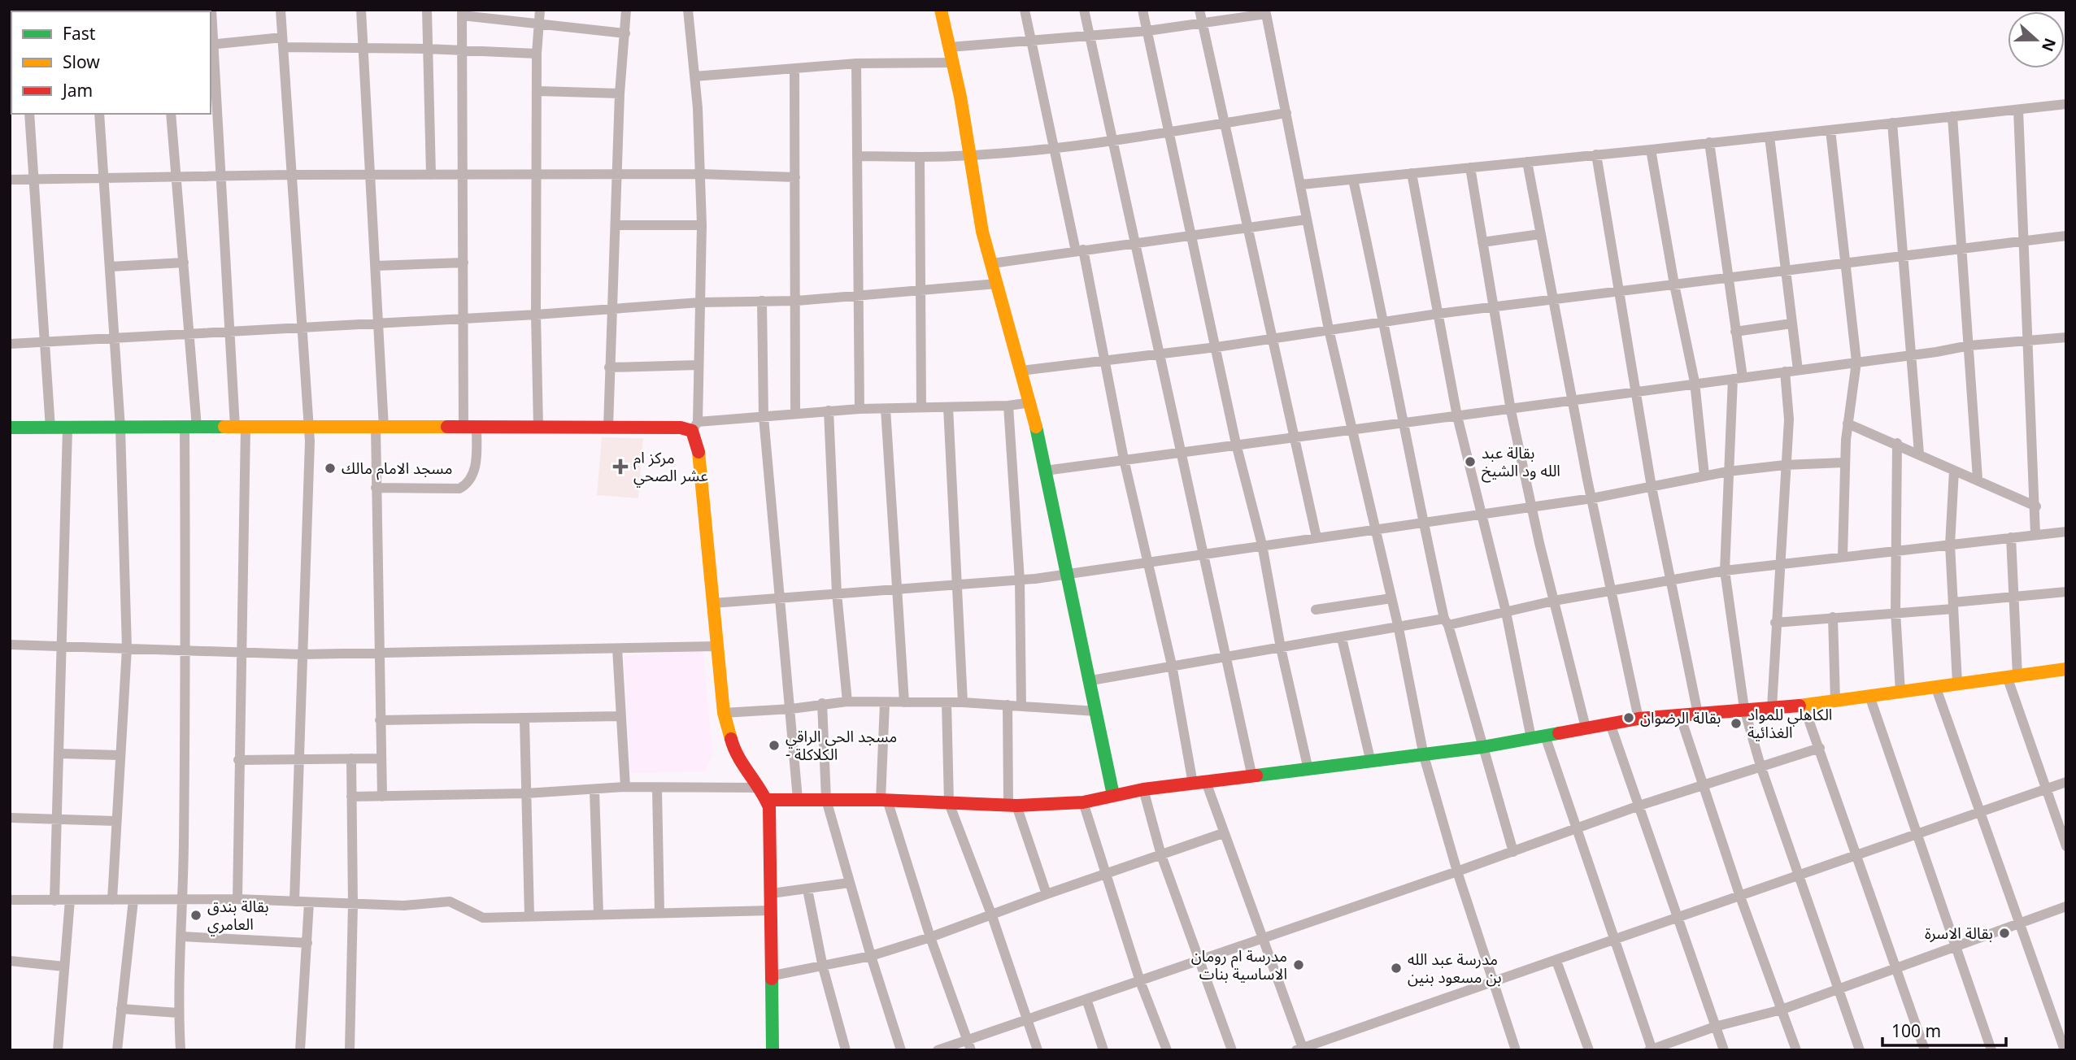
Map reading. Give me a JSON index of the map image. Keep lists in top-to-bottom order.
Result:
{
  "places": {
    "other": [
      "بقالة عبد الله ود الشيخ",
      "مسجد الامام مالك",
      "بقالة الرضوان",
      "الكاهلي للمواد الغذائية",
      "مسجد الحي الراقي - الكلاكلة",
      "بقالة بندق العامري",
      "بقالة الاسرة",
      "مدرسة ام رومان الاساسية بنات",
      "مدرسة عبد الله بن مسعود بنين"
    ],
    "health": ["مركز ام عشر الصحي"]
  },
  "legend": ["Fast", "Slow", "Jam"],
  "scale_bar": "100 m",
  "north": "right"
}
